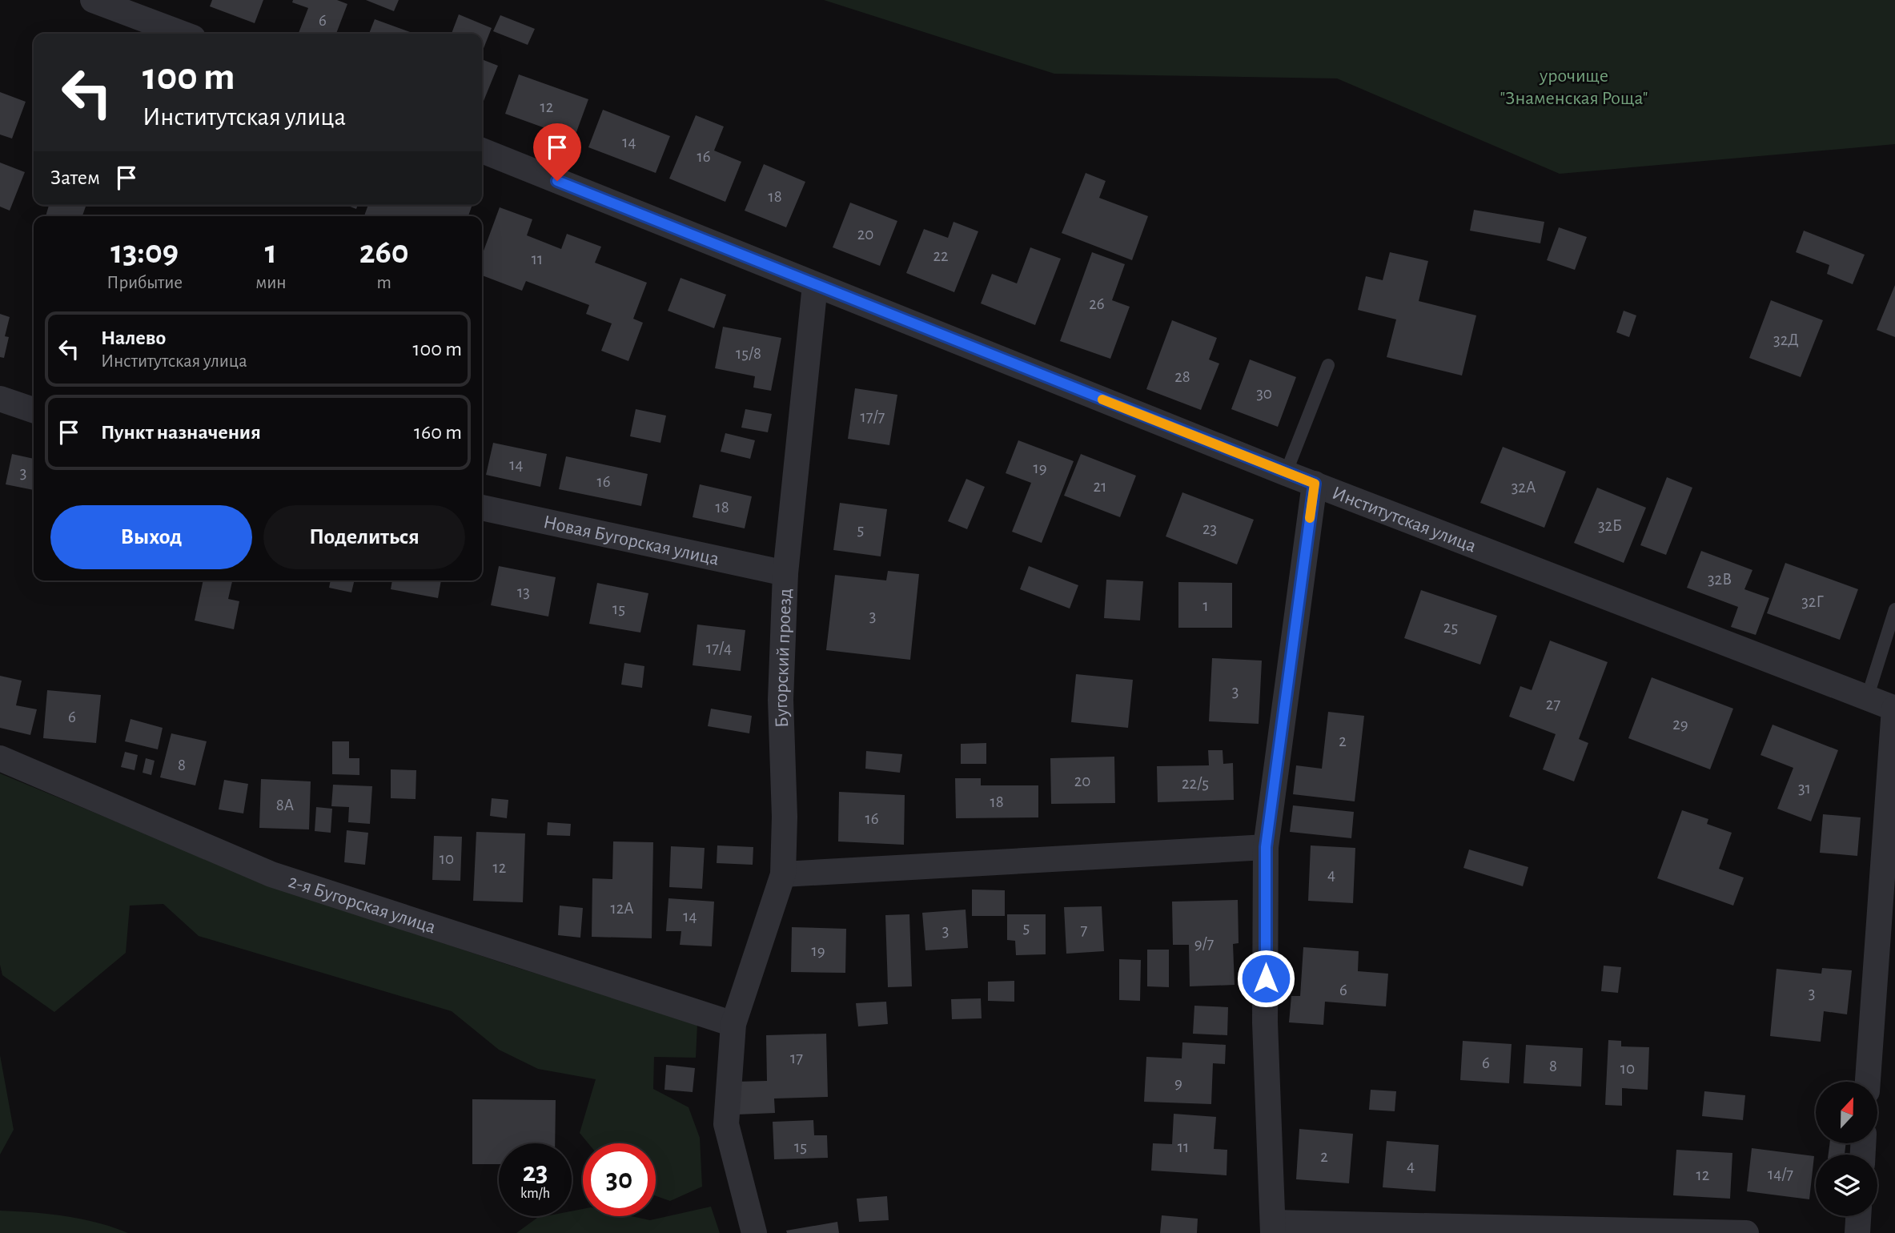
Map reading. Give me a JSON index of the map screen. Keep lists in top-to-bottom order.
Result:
{
  "streets": {
    "street": [
      "Институтская улица",
      "Новая Бугорская улица",
      "Бугорский проезд",
      "2-я Бугорская улица"
    ]
  },
  "crossings": [
    ["Институтская улица", "Бугорский проезд"],
    ["Новая Бугорская улица", "Бугорский проезд"],
    ["Бугорский проезд", "2-я Бугорская улица"]
  ],
  "parks": ["урочище \"Знаменская Роща\""],
  "house_numbers": [
    "6",
    "12",
    "14",
    "16",
    "18",
    "20",
    "22",
    "11",
    "26",
    "32Д",
    "15/8",
    "28",
    "30",
    "17/7",
    "14",
    "19",
    "3",
    "16",
    "21",
    "32А",
    "18",
    "32Б",
    "23",
    "5",
    "32В",
    "13",
    "32Г",
    "1",
    "15",
    "3",
    "25",
    "17/4",
    "3",
    "27",
    "6",
    "29",
    "2",
    "8",
    "20",
    "22/5",
    "31",
    "18",
    "8А",
    "16",
    "10",
    "12",
    "4",
    "12А",
    "14",
    "5",
    "7",
    "3",
    "9/7",
    "19",
    "6",
    "3",
    "17",
    "6",
    "8",
    "10",
    "9",
    "15",
    "11",
    "2",
    "4",
    "14/7",
    "12"
  ],
  "north": "top",
  "page": {
    "turn": ["100 m", "Институтская улица"],
    "then": "Затем",
    "eta": [
      "13:09",
      "Прибытие",
      "1",
      "мин",
      "260",
      "m"
    ],
    "list": [
      {
        "name": "Налево",
        "note": "Институтская улица",
        "value": "100 m"
      },
      {
        "name": "Пункт назначения",
        "value": "160 m"
      }
    ],
    "buttons": ["Выход", "Поделиться"],
    "speed": "23 km/h",
    "limit": "30"
  }
}
